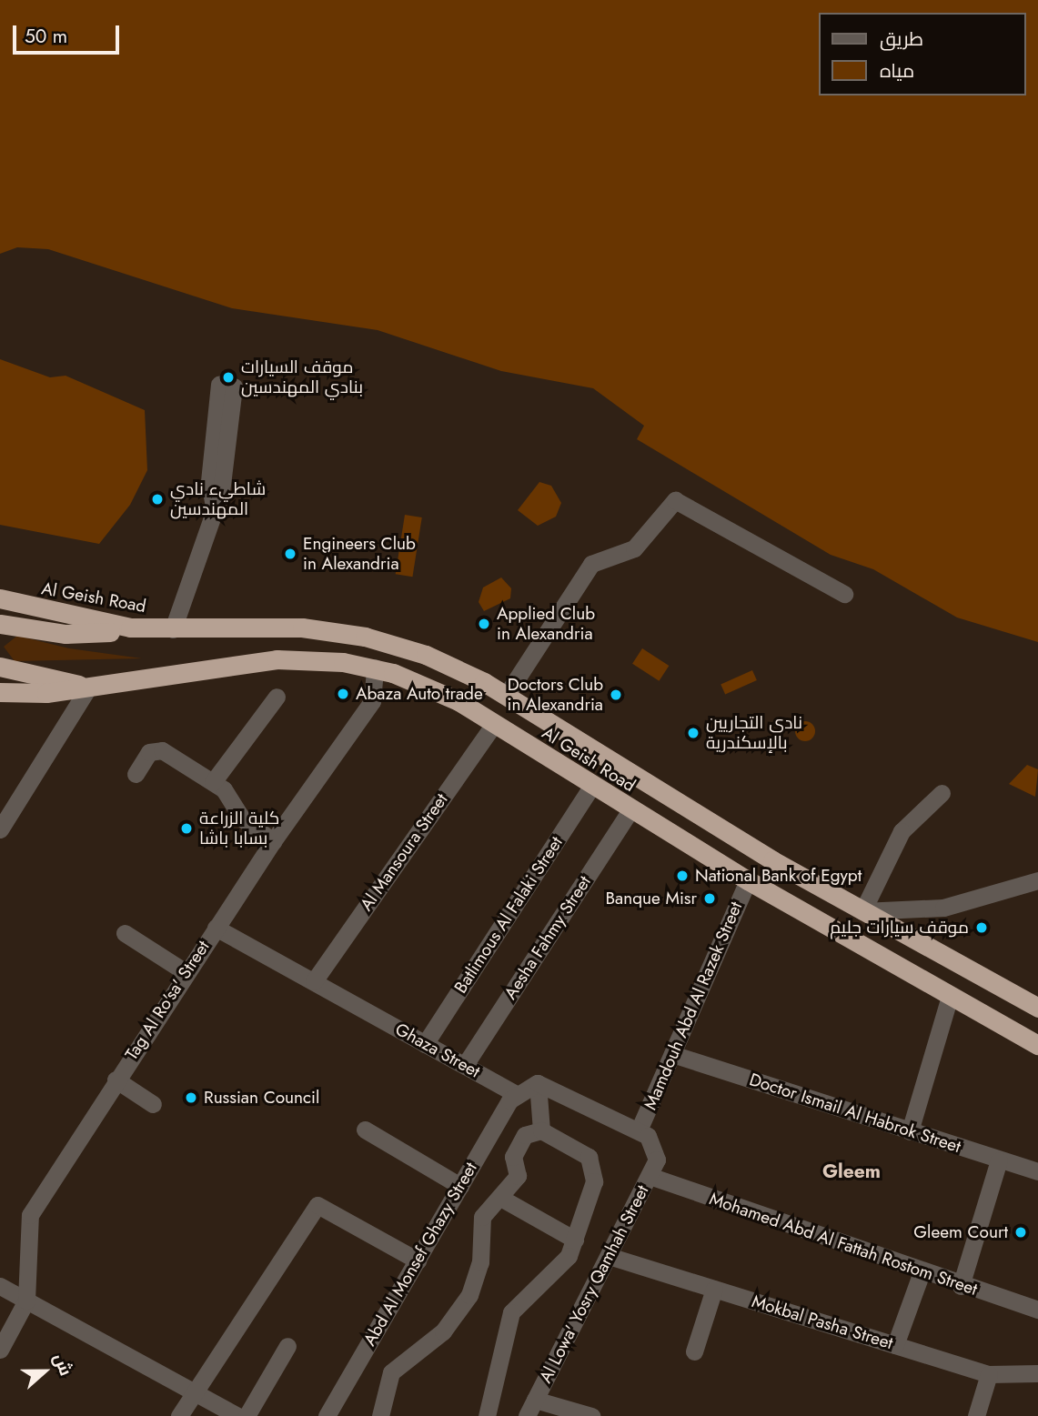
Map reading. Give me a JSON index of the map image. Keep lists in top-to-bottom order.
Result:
{
  "streets": {
    "highway": ["Al Geish Road"],
    "street": [
      "Al Mansoura Street",
      "Batlimous Al Falaki Street",
      "Aesha Fahmy Street",
      "Tag Al Ro'sa' Street",
      "Mamdouh Abd Al Razek Street",
      "Ghaza Street",
      "Doctor Ismail Al Habrok Street",
      "Mohamed Abd Al Fattah Rostom Street",
      "Abd Al Monsef Ghazy Street",
      "Al Lowa' Yosry Qamhah Street",
      "Mokbal Pasha Street"
    ]
  },
  "crossings": [
    ["Al Geish Road", "Al Mansoura Street"],
    ["Al Geish Road", "Batlimous Al Falaki Street"],
    ["Al Geish Road", "Aesha Fahmy Street"],
    ["Al Geish Road", "Tag Al Ro'sa' Street"],
    ["Al Geish Road", "Mamdouh Abd Al Razek Street"],
    ["Al Mansoura Street", "Ghaza Street"],
    ["Batlimous Al Falaki Street", "Ghaza Street"],
    ["Aesha Fahmy Street", "Ghaza Street"],
    ["Tag Al Ro'sa' Street", "Ghaza Street"],
    ["Mamdouh Abd Al Razek Street", "Doctor Ismail Al Habrok Street"],
    ["Mamdouh Abd Al Razek Street", "Al Lowa' Yosry Qamhah Street"],
    ["Ghaza Street", "Abd Al Monsef Ghazy Street"],
    ["Mohamed Abd Al Fattah Rostom Street", "Al Lowa' Yosry Qamhah Street"],
    ["Al Lowa' Yosry Qamhah Street", "Mokbal Pasha Street"]
  ],
  "districts": ["Gleem"],
  "places": [
    "موقف السيارات بنادي المهندسين",
    "شاطيء نادي المهندسين",
    "Engineers Club in Alexandria",
    "Applied Club in Alexandria",
    "Abaza Auto trade",
    "Doctors Club in Alexandria",
    "نادي التجاريين بالإسكندرية",
    "كلية الزراعة بسابا باشا",
    "National Bank of Egypt",
    "Banque Misr",
    "موقف سيارات جليم",
    "Russian Council",
    "Gleem Court"
  ],
  "legend": ["طريق", "مياه"],
  "scale_bar": "50 m",
  "north": "right"
}
